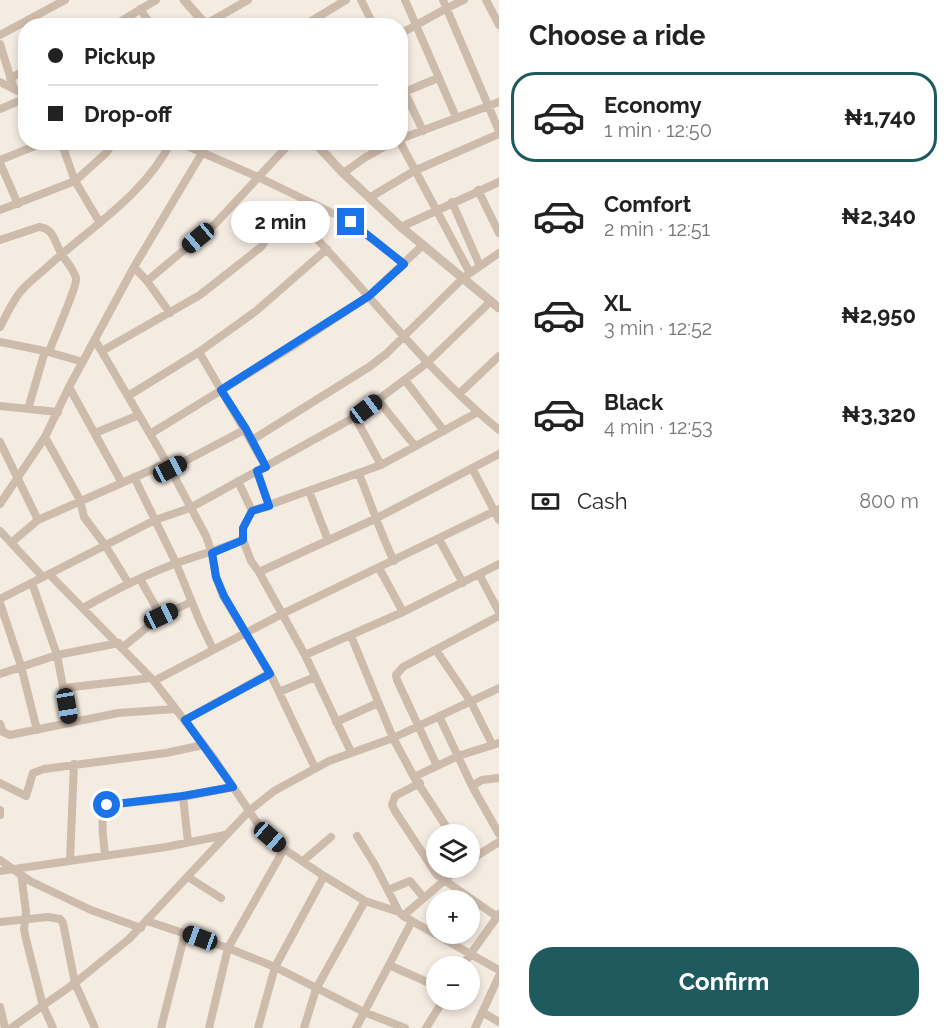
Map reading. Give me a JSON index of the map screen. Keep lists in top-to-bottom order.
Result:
{
  "page": {
    "heading": "Choose a ride",
    "banner": ["Pickup", "Drop-off"],
    "list": [
      {
        "name": "Economy",
        "note": "1 min · 12:50",
        "value": "₦1,740"
      },
      {
        "name": "Comfort",
        "note": "2 min · 12:51",
        "value": "₦2,340"
      },
      {
        "name": "XL",
        "note": "3 min · 12:52",
        "value": "₦2,950"
      },
      {
        "name": "Black",
        "note": "4 min · 12:53",
        "value": "₦3,320"
      }
    ],
    "bubble": "2 min",
    "pay": ["Cash", "800 m"],
    "map_buttons": ["+", "−"],
    "buttons": "Confirm"
  }
}
